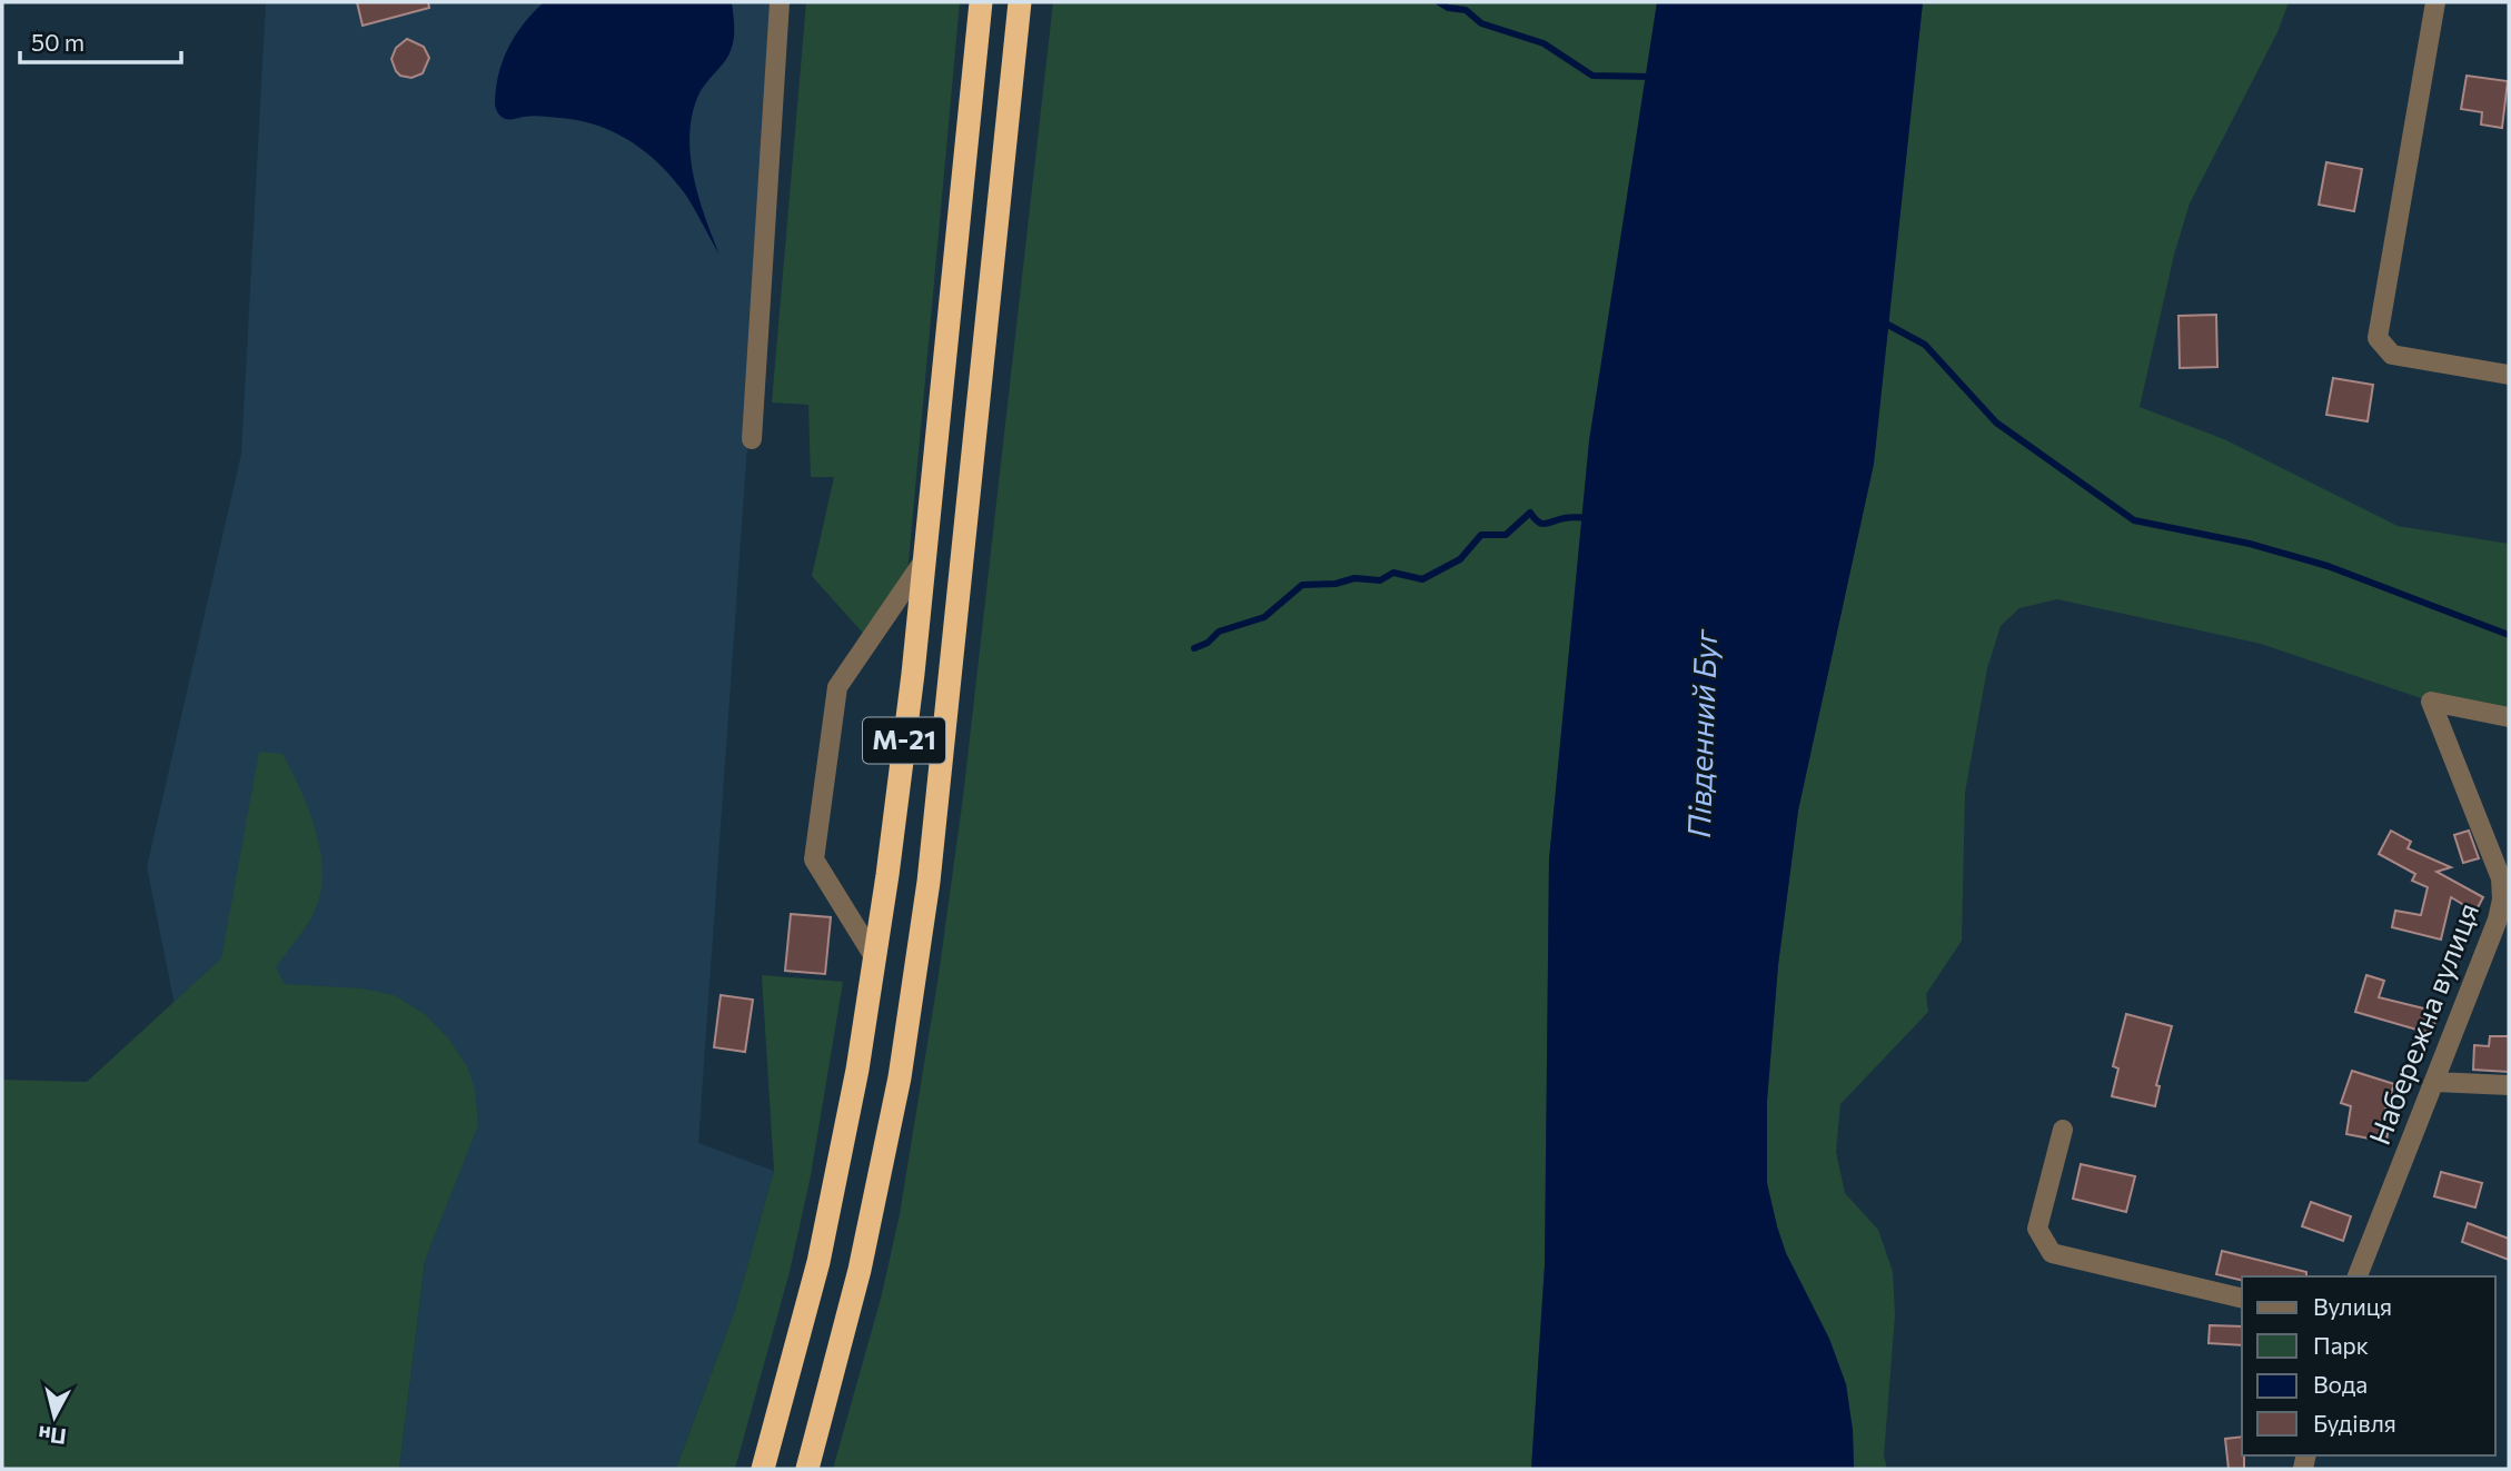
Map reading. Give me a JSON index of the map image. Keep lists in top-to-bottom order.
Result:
{
  "streets": {
    "highway": ["М-21"],
    "street": ["Набережна вулиця"]
  },
  "water": ["Південний Буг"],
  "legend": [
    "Вулиця",
    "Парк",
    "Вода",
    "Будівля"
  ],
  "scale_bar": "50 m",
  "north": "bottom"
}
